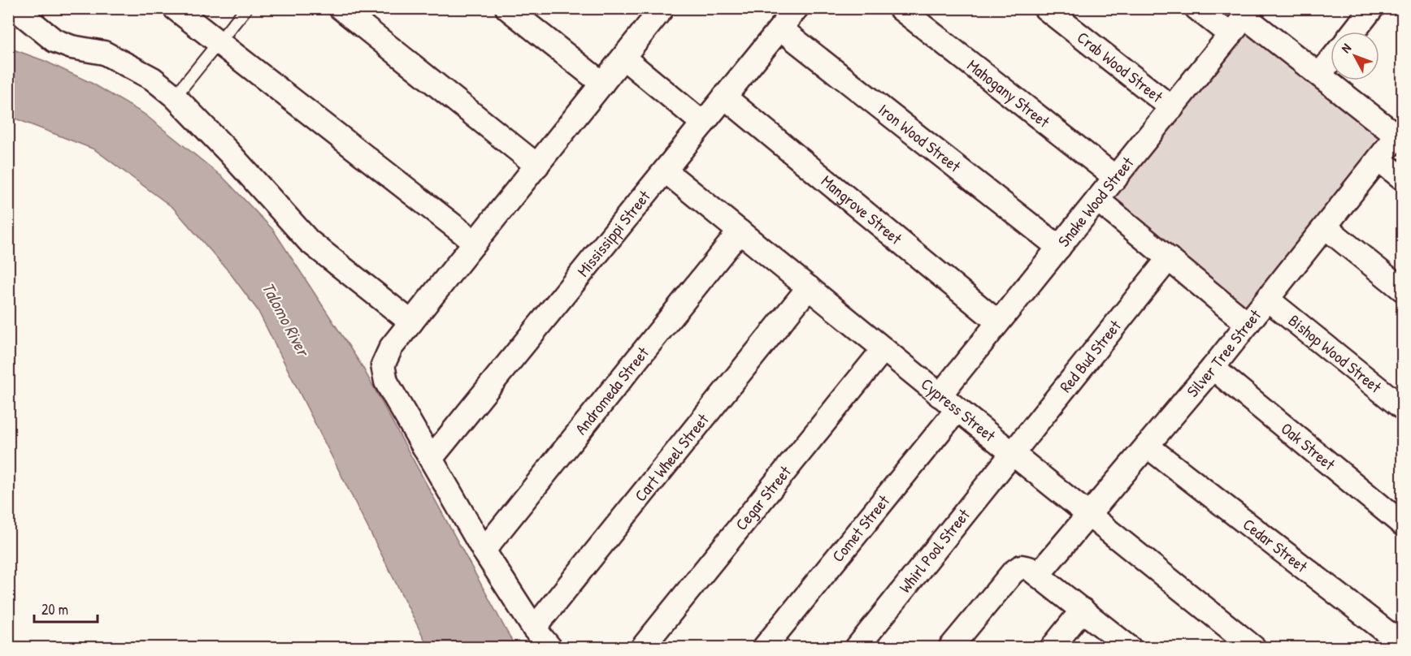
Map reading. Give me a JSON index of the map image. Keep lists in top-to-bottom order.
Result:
{
  "streets": {
    "street": [
      "Crab Wood Street",
      "Mahogany Street",
      "Iron Wood Street",
      "Snake Wood Street",
      "Mangrove Street",
      "Mississippi Street",
      "Silver Tree Street",
      "Bishop Wood Street",
      "Red Bud Street",
      "Andromeda Street",
      "Cypress Street",
      "Oak Street",
      "Cart Wheel Street",
      "Cegar Street",
      "Comet Street",
      "Cedar Street",
      "Whirl Pool Street"
    ]
  },
  "crossings": [
    ["Crab Wood Street", "Snake Wood Street"],
    ["Mahogany Street", "Snake Wood Street"],
    ["Iron Wood Street", "Snake Wood Street"],
    ["Iron Wood Street", "Mississippi Street"],
    ["Snake Wood Street", "Mangrove Street"],
    ["Snake Wood Street", "Cypress Street"],
    ["Snake Wood Street", "Comet Street"],
    ["Mangrove Street", "Mississippi Street"],
    ["Mississippi Street", "Cypress Street"],
    ["Silver Tree Street", "Bishop Wood Street"],
    ["Silver Tree Street", "Cypress Street"],
    ["Silver Tree Street", "Oak Street"],
    ["Silver Tree Street", "Cedar Street"],
    ["Red Bud Street", "Cypress Street"],
    ["Red Bud Street", "Whirl Pool Street"],
    ["Andromeda Street", "Cypress Street"],
    ["Cypress Street", "Cart Wheel Street"],
    ["Cypress Street", "Cegar Street"],
    ["Cypress Street", "Comet Street"],
    ["Cypress Street", "Whirl Pool Street"]
  ],
  "water": ["Talomo River"],
  "scale_bar": "20 m",
  "north": "top left"
}
